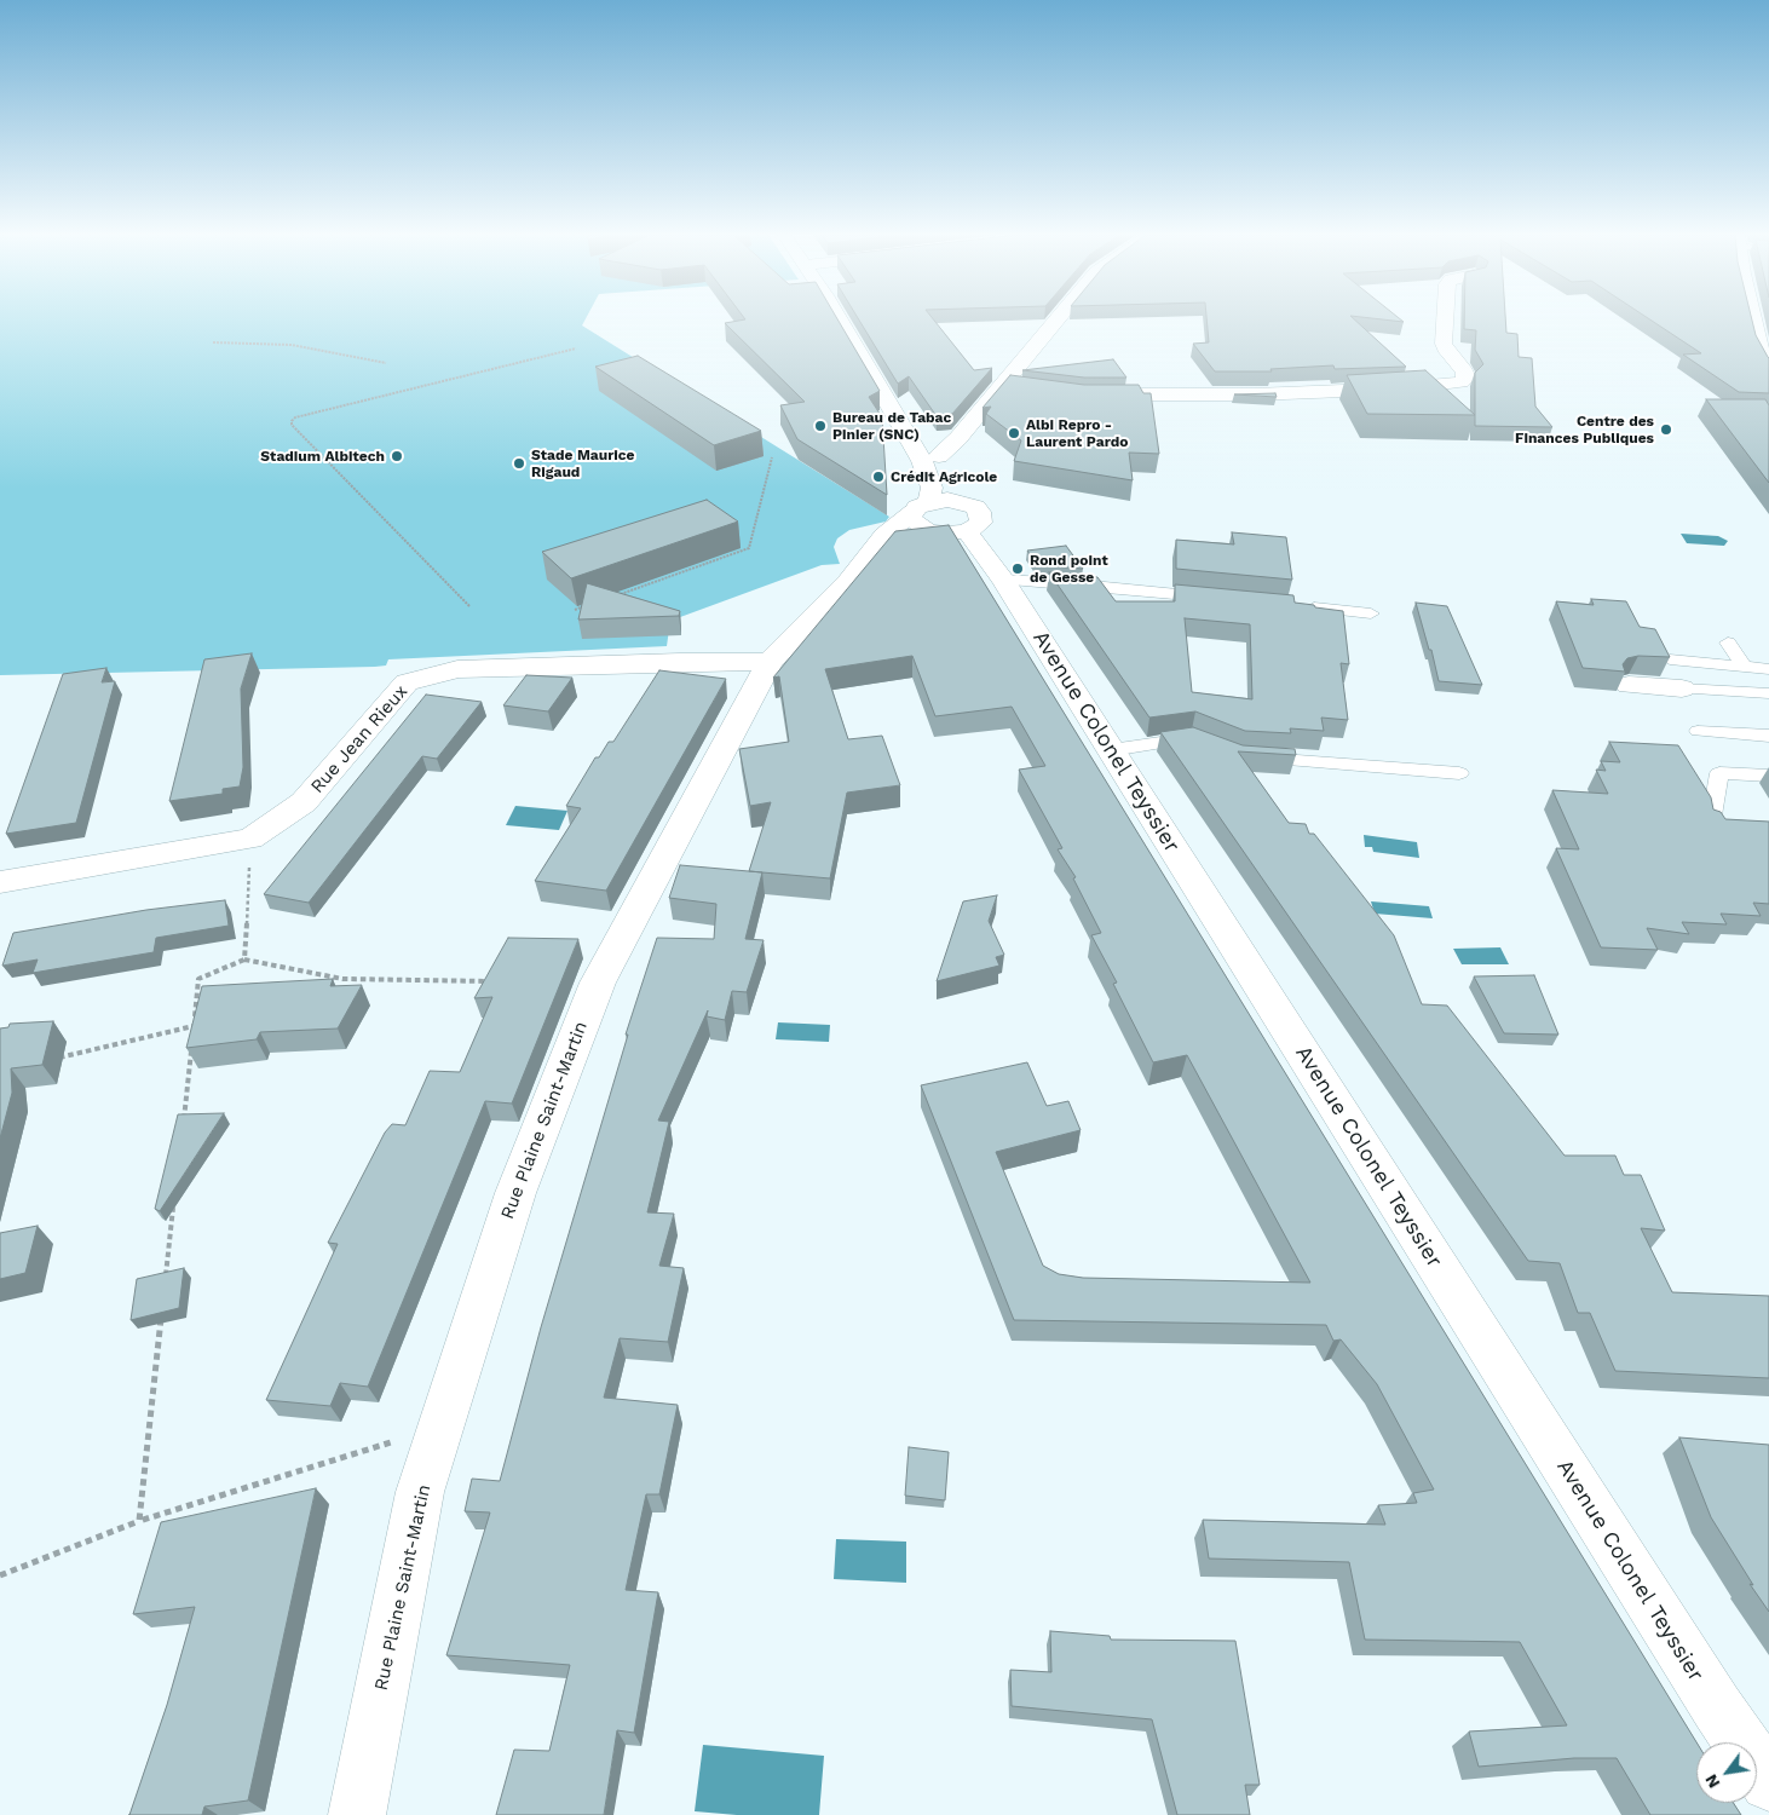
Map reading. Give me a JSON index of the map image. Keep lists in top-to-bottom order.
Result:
{
  "streets": {
    "street": ["Rue Jean Rieux", "Avenue Colonel Teyssier", "Rue Plaine Saint-Martin"]
  },
  "crossings": [
    ["Rue Jean Rieux", "Rue Plaine Saint-Martin"],
    ["Avenue Colonel Teyssier", "Rue Plaine Saint-Martin"]
  ],
  "places": [
    "Bureau de Tabac Pinier (SNC)",
    "Centre des Finances Publiques",
    "Albi Repro - Laurent Pardo",
    "Stadium Albitech",
    "Stade Maurice Rigaud",
    "Crédit Agricole",
    "Rond point de Gesse"
  ],
  "north": "bottom left"
}
